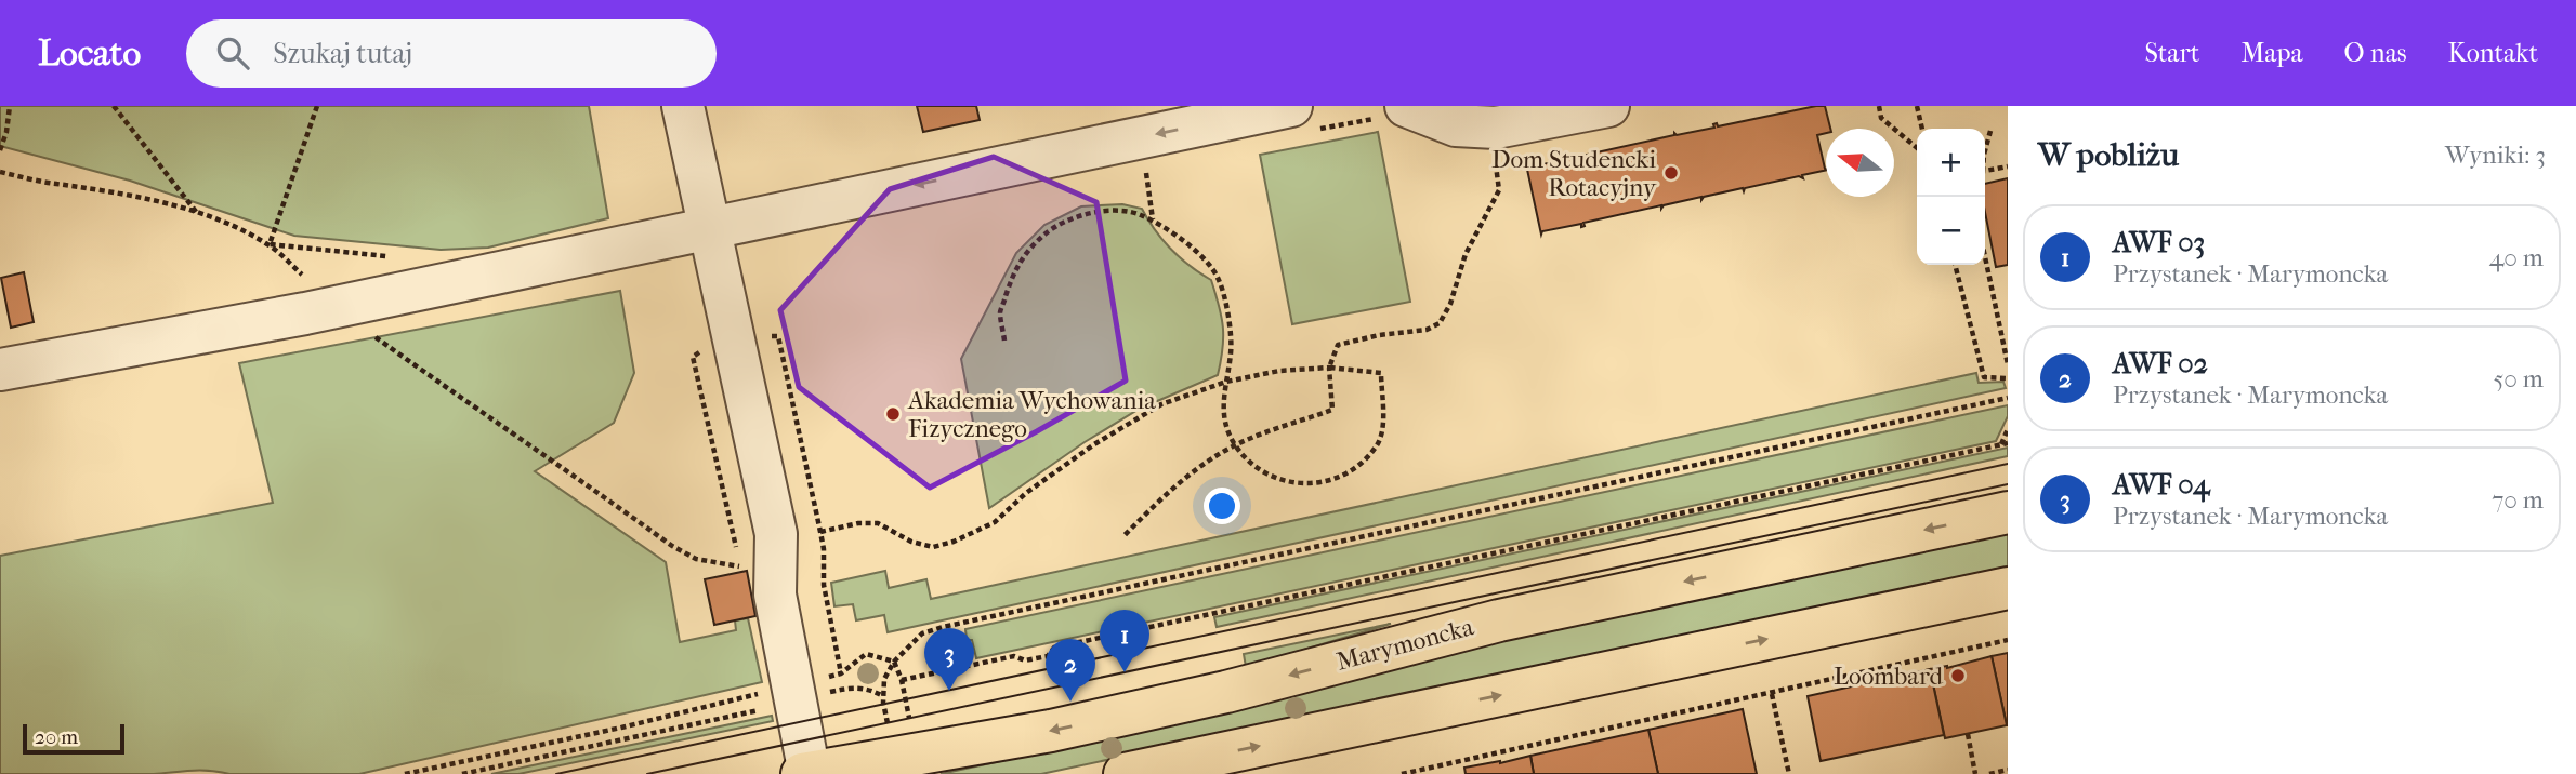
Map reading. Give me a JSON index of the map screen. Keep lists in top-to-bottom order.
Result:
{
  "streets": {
    "main road": ["Marymoncka"]
  },
  "places": ["Dom Studencki Rotacyjny", "Akademia Wychowania Fizycznego", "Loombard"],
  "scale_bar": "20 m",
  "north": "left",
  "page": {
    "header": "Locato",
    "search": "Szukaj tutaj",
    "nav": [
      "Start",
      "Mapa",
      "O nas",
      "Kontakt"
    ],
    "heading": ["W pobliżu", "Wyniki: 3"],
    "map_buttons": ["+", "−"],
    "list": [
      {
        "mark": "1",
        "name": "AWF 03",
        "note": "Przystanek · Marymoncka",
        "value": "40 m"
      },
      {
        "mark": "2",
        "name": "AWF 02",
        "note": "Przystanek · Marymoncka",
        "value": "50 m"
      },
      {
        "mark": "3",
        "name": "AWF 04",
        "note": "Przystanek · Marymoncka",
        "value": "70 m"
      }
    ],
    "pins": ["1", "3", "2"],
    "scale": "20 m"
  }
}
